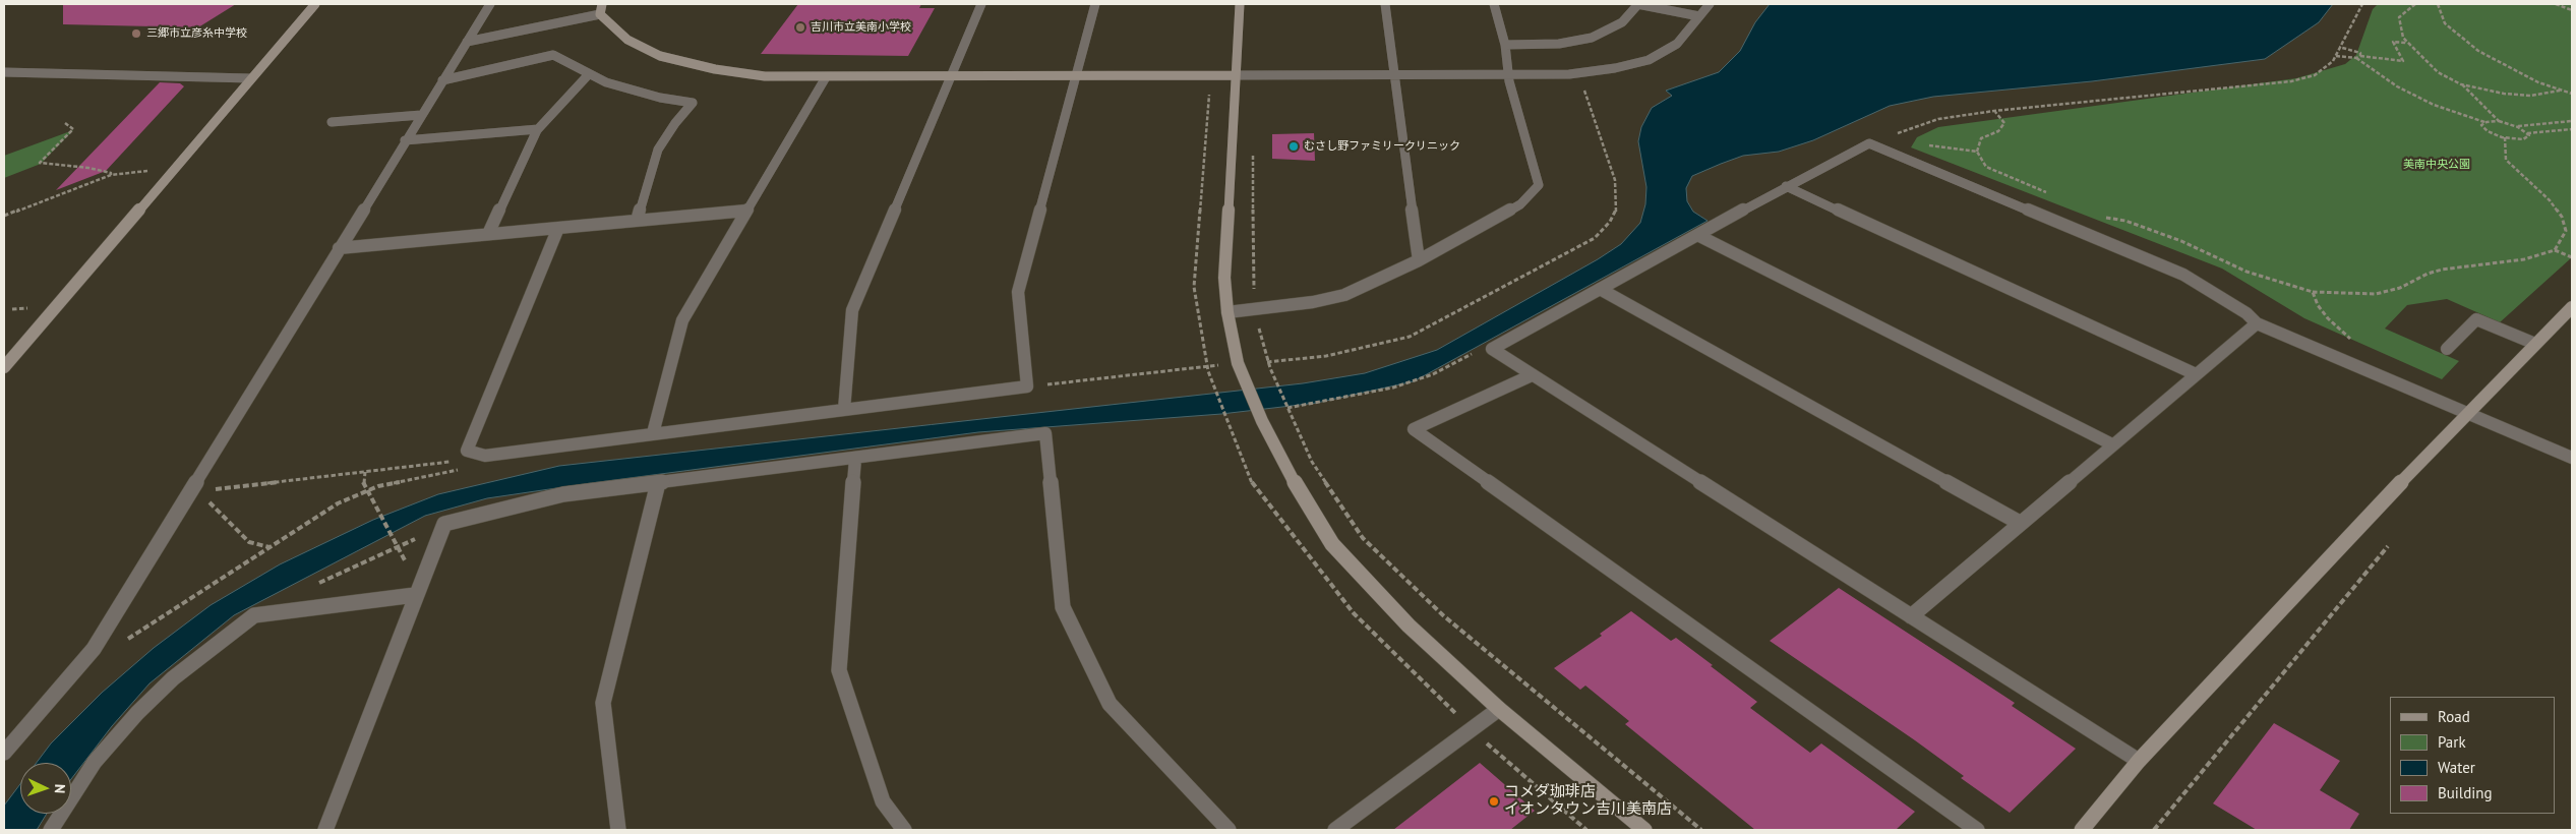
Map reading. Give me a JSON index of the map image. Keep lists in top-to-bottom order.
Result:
{
  "parks": ["美南中央公園"],
  "places": [
    "吉川市立美南小学校",
    "三郷市立彦糸中学校",
    "むさし野ファミリークリニック",
    "コメダ珈琲店 イオンタウン吉川美南店"
  ],
  "legend": [
    "Road",
    "Park",
    "Water",
    "Building"
  ],
  "north": "right"
}
